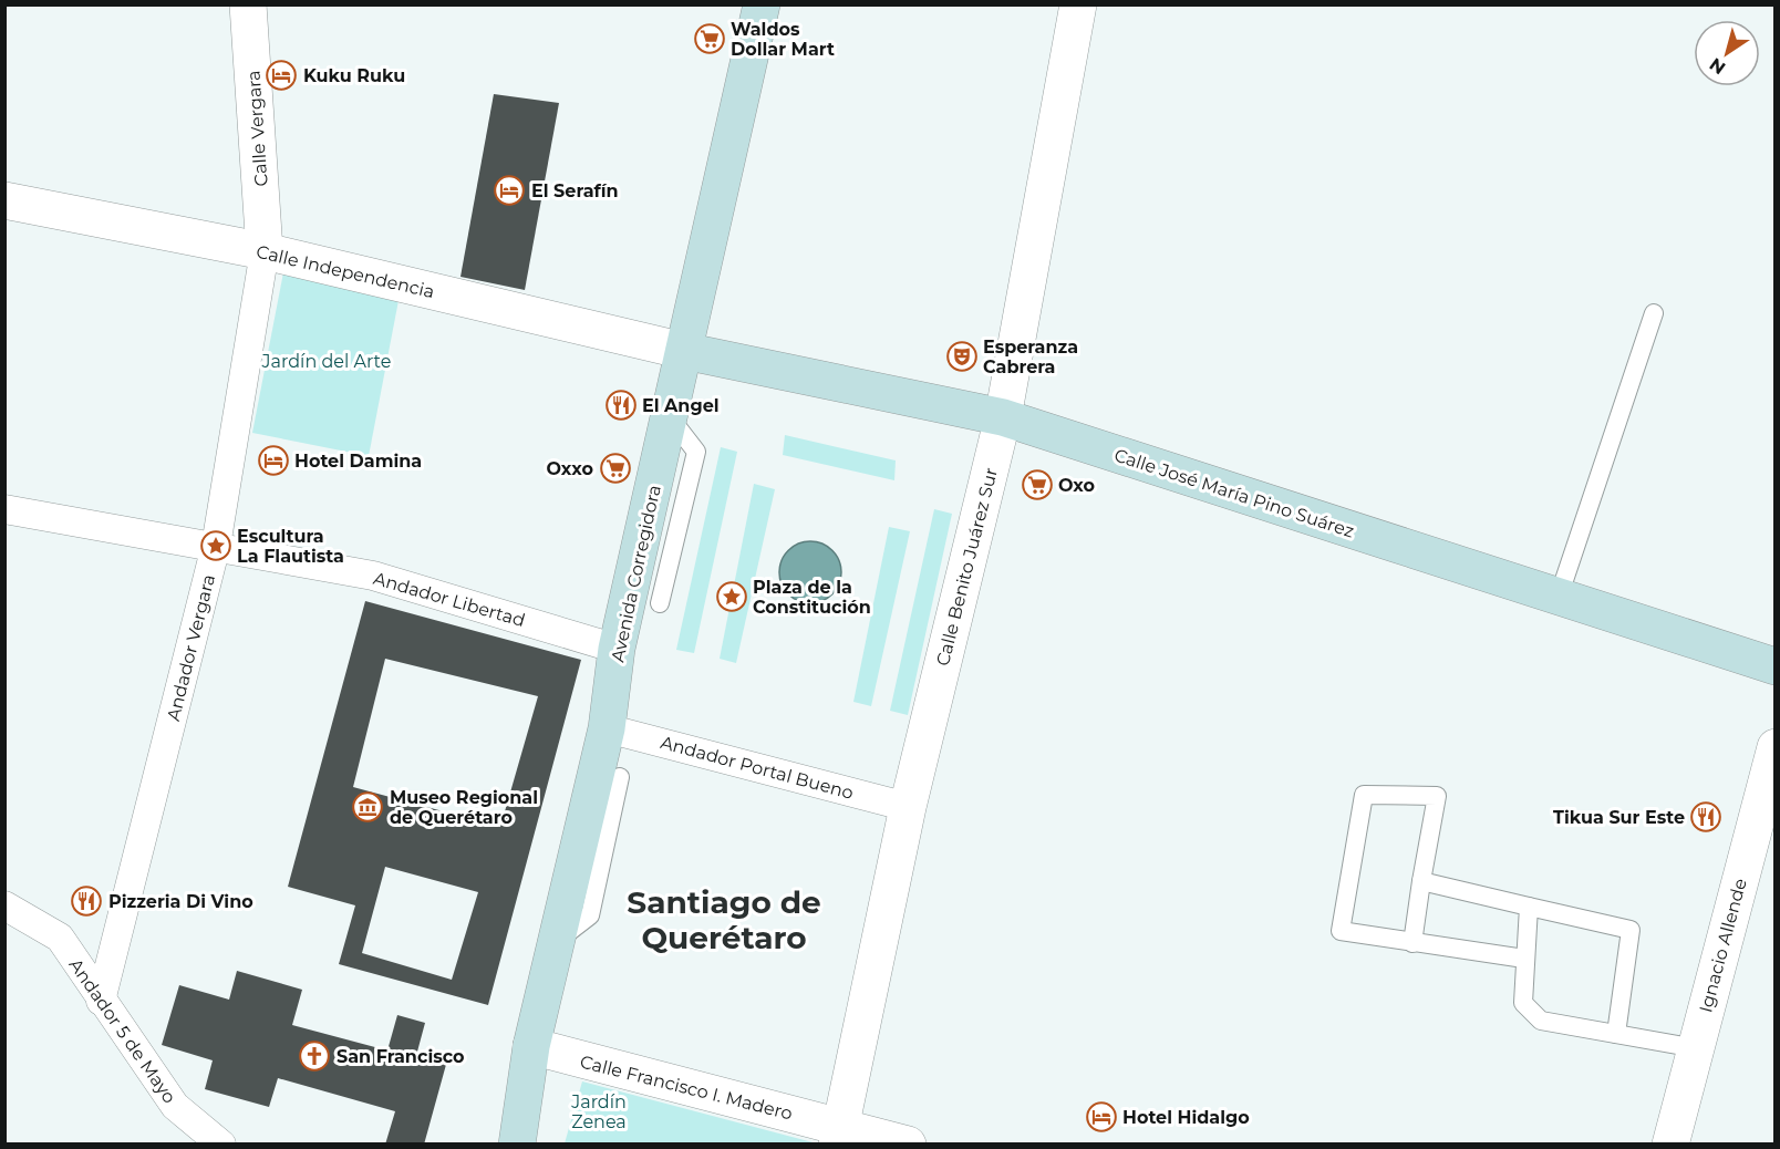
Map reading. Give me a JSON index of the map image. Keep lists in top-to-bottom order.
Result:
{
  "streets": {
    "main road": ["Calle José María Pino Suárez", "Avenida Corregidora"],
    "street": [
      "Calle Vergara",
      "Calle Independencia",
      "Calle Benito Juárez Sur",
      "Andador Libertad",
      "Andador Vergara",
      "Andador Portal Bueno",
      "Ignacio Allende",
      "Andador 5 de Mayo",
      "Calle Francisco I. Madero"
    ]
  },
  "crossings": [
    ["Calle Vergara", "Calle Independencia"],
    ["Calle Vergara", "Andador Vergara"],
    ["Calle Independencia", "Calle José María Pino Suárez"],
    ["Calle Independencia", "Avenida Corregidora"],
    ["Calle Independencia", "Andador Vergara"],
    ["Calle José María Pino Suárez", "Calle Benito Juárez Sur"],
    ["Calle José María Pino Suárez", "Avenida Corregidora"],
    ["Calle Benito Juárez Sur", "Andador Portal Bueno"],
    ["Calle Benito Juárez Sur", "Calle Francisco I. Madero"],
    ["Avenida Corregidora", "Andador Libertad"],
    ["Avenida Corregidora", "Andador Portal Bueno"],
    ["Avenida Corregidora", "Calle Francisco I. Madero"],
    ["Andador Libertad", "Andador Vergara"],
    ["Andador Vergara", "Andador 5 de Mayo"]
  ],
  "districts": ["Santiago de Querétaro"],
  "parks": ["Jardín del Arte", "Jardín Zenea"],
  "places": {
    "supermarket": ["Waldos Dollar Mart", "Oxxo", "Oxo"],
    "hotel": [
      "Kuku Ruku",
      "El Serafín",
      "Hotel Damina",
      "Hotel Hidalgo"
    ],
    "theatre": ["Esperanza Cabrera"],
    "restaurant": ["El Angel", "Tikua Sur Este", "Pizzeria Di Vino"],
    "place": ["Escultura La Flautista", "Plaza de la Constitución"],
    "museum": ["Museo Regional de Querétaro"],
    "church": ["San Francisco"]
  },
  "north": "bottom left"
}
